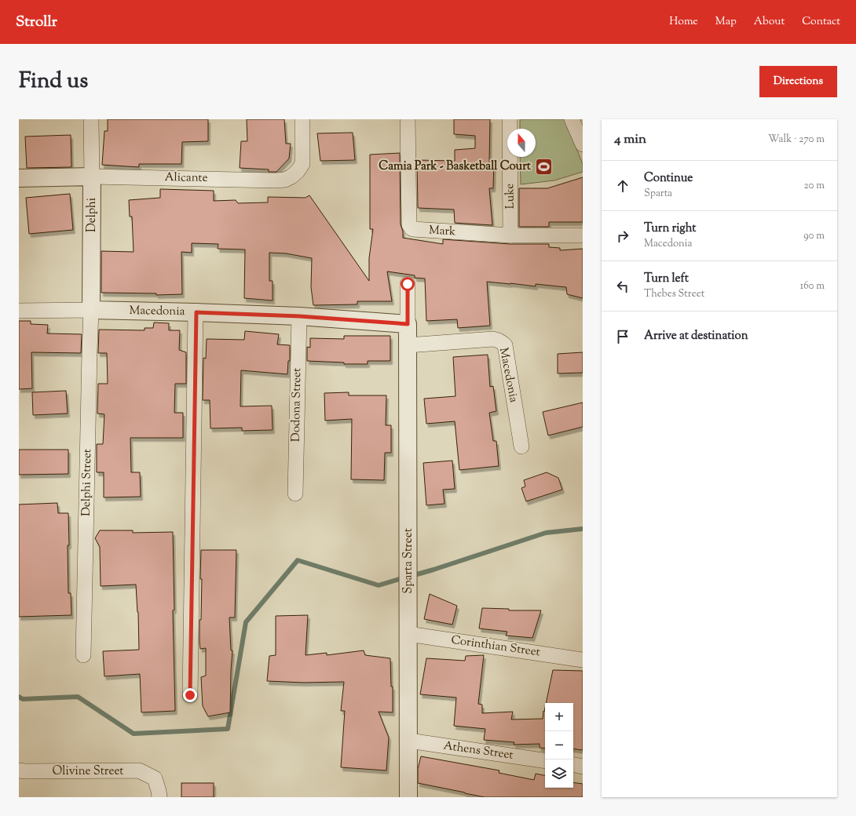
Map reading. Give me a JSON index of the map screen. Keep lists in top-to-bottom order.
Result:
{
  "streets": {
    "street": [
      "Alicante",
      "Luke",
      "Delphi",
      "Mark",
      "Macedonia",
      "Dodona Street",
      "Delphi Street",
      "Sparta Street",
      "Corinthian Street",
      "Athens Street",
      "Olivine Street"
    ]
  },
  "crossings": [
    ["Alicante", "Delphi"],
    ["Luke", "Mark"],
    ["Delphi", "Macedonia"],
    ["Delphi", "Delphi Street"],
    ["Macedonia", "Dodona Street"],
    ["Macedonia", "Delphi Street"],
    ["Macedonia", "Sparta Street"],
    ["Sparta Street", "Corinthian Street"],
    ["Sparta Street", "Athens Street"]
  ],
  "places": {
    "sports": ["Camia Park - Basketball Court"]
  },
  "north": "top",
  "page": {
    "header": "Strollr",
    "nav": [
      "Home",
      "Map",
      "About",
      "Contact"
    ],
    "title": "Find us",
    "buttons": "Directions",
    "heading": ["4 min", "Walk · 270 m"],
    "list": [
      ["Continue", "Sparta", "20 m"],
      ["Turn right", "Macedonia", "90 m"],
      ["Turn left", "Thebes Street", "160 m"],
      "Arrive at destination"
    ],
    "map_buttons": ["+", "−"]
  }
}
